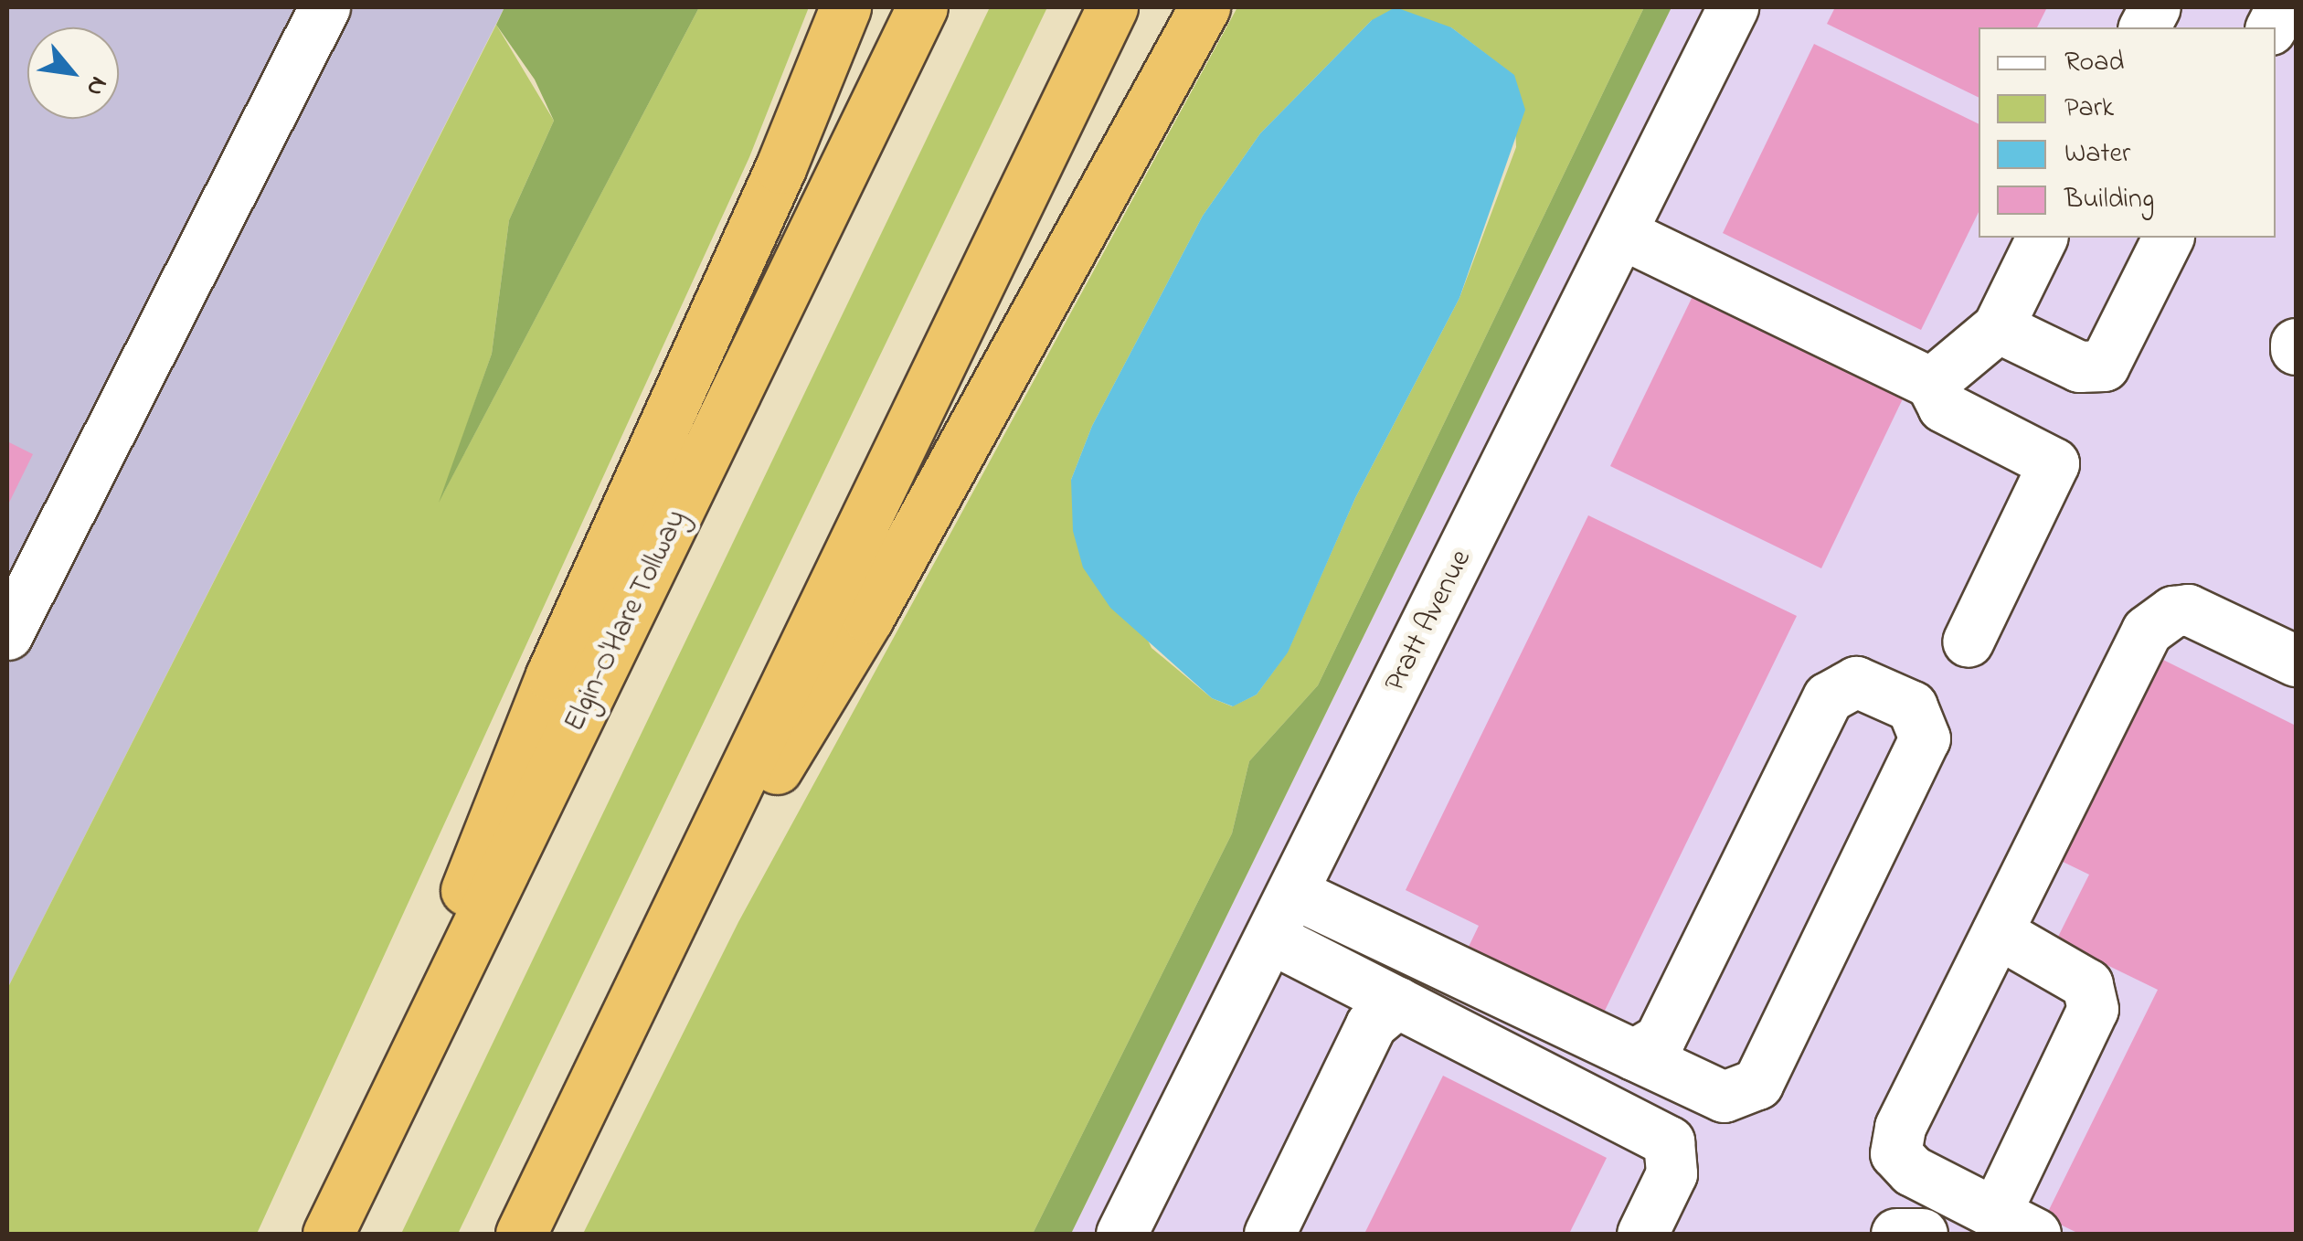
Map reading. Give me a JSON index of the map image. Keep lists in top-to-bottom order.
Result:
{
  "streets": {
    "highway": ["Elgin-O'Hare Tollway"],
    "street": ["Pratt Avenue"]
  },
  "legend": [
    "Road",
    "Park",
    "Water",
    "Building"
  ],
  "north": "bottom right"
}
